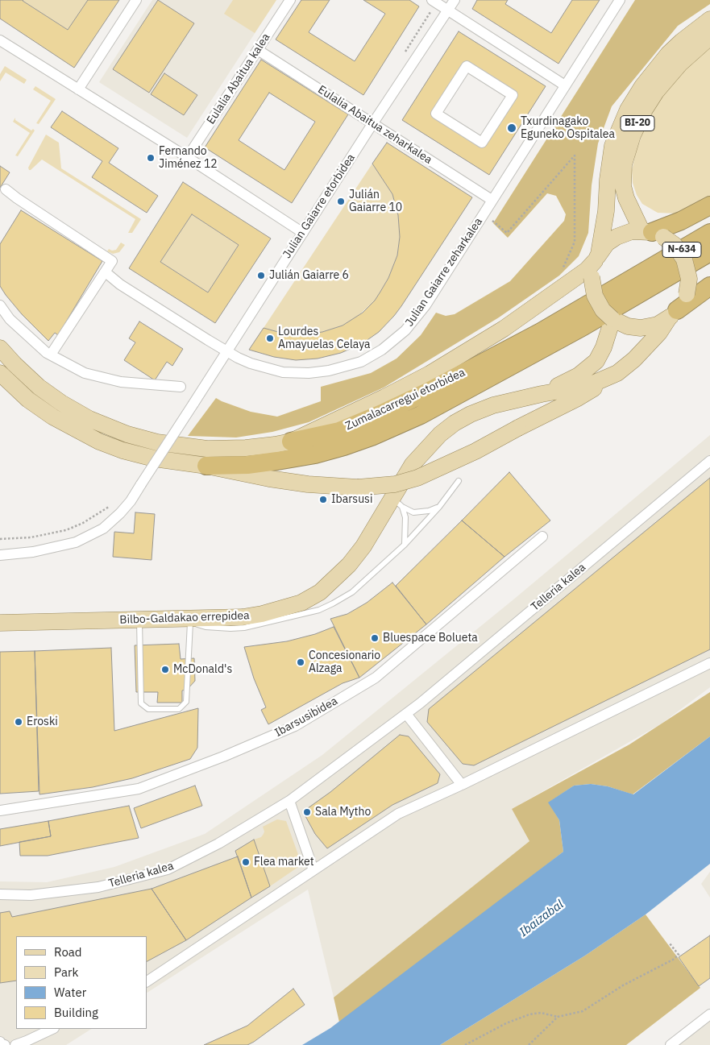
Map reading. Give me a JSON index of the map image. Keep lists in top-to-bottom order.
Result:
{
  "streets": {
    "highway": ["N-634", "Zumalacarregui etorbidea"],
    "main road": ["BI-20", "Bilbo-Galdakao errepidea"],
    "street": [
      "Eulalia Abaitua kalea",
      "Eulalia Abaitua zeharkalea",
      "Julian Gaiarre etorbidea",
      "Julian Gaiarre zeharkalea",
      "Telleria kalea",
      "Ibarsusibidea"
    ]
  },
  "crossings": [
    ["Eulalia Abaitua kalea", "Eulalia Abaitua zeharkalea"],
    ["BI-20", "N-634"],
    ["BI-20", "Bilbo-Galdakao errepidea"],
    ["Eulalia Abaitua zeharkalea", "Julian Gaiarre etorbidea"],
    ["Julian Gaiarre etorbidea", "Julian Gaiarre zeharkalea"],
    ["N-634", "Bilbo-Galdakao errepidea"]
  ],
  "water": ["Ibaizabal"],
  "places": [
    "Txurdinagako Eguneko Ospitalea",
    "Fernando Jiménez 12",
    "Julián Gaiarre 10",
    "Julián Gaiarre 6",
    "Lourdes Amayuelas Celaya",
    "Ibarsusi",
    "Bluespace Bolueta",
    "Concesionario Alzaga",
    "McDonald's",
    "Eroski",
    "Sala Mytho",
    "Flea market"
  ],
  "legend": [
    "Road",
    "Park",
    "Water",
    "Building"
  ]
}
